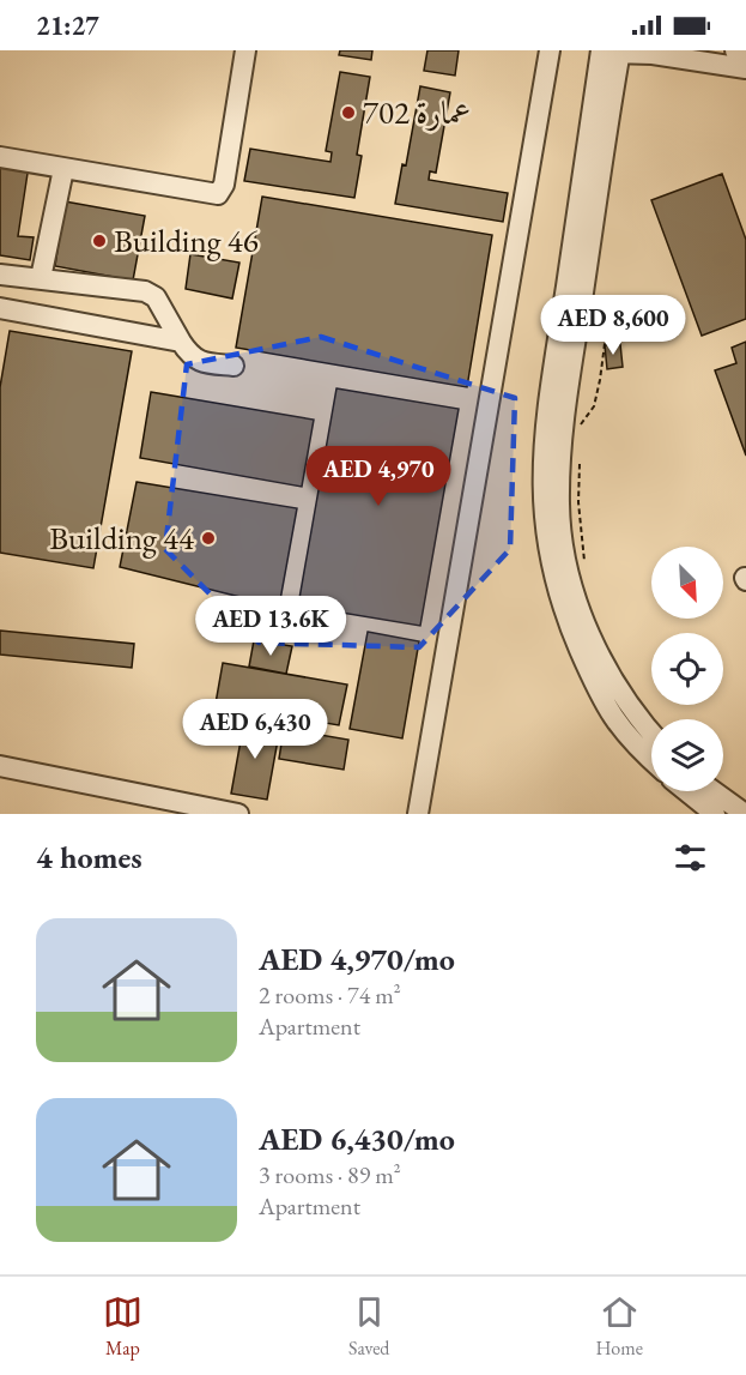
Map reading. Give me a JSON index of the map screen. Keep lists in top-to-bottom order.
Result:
{
  "places": ["عمارة 702", "Building 46", "Building 44"],
  "north": "bottom right",
  "page": {
    "status": "21:27",
    "price": [
      "AED 8,600",
      "AED 4,970",
      "AED 13.6K",
      "AED 6,430"
    ],
    "heading": "4 homes",
    "list": [
      {
        "name": "AED 4,970/mo",
        "note": "2 rooms · 74 m² · Apartment"
      },
      {
        "name": "AED 6,430/mo",
        "note": "3 rooms · 89 m² · Apartment"
      }
    ],
    "tabs": ["Map", "Saved", "Home"]
  }
}
